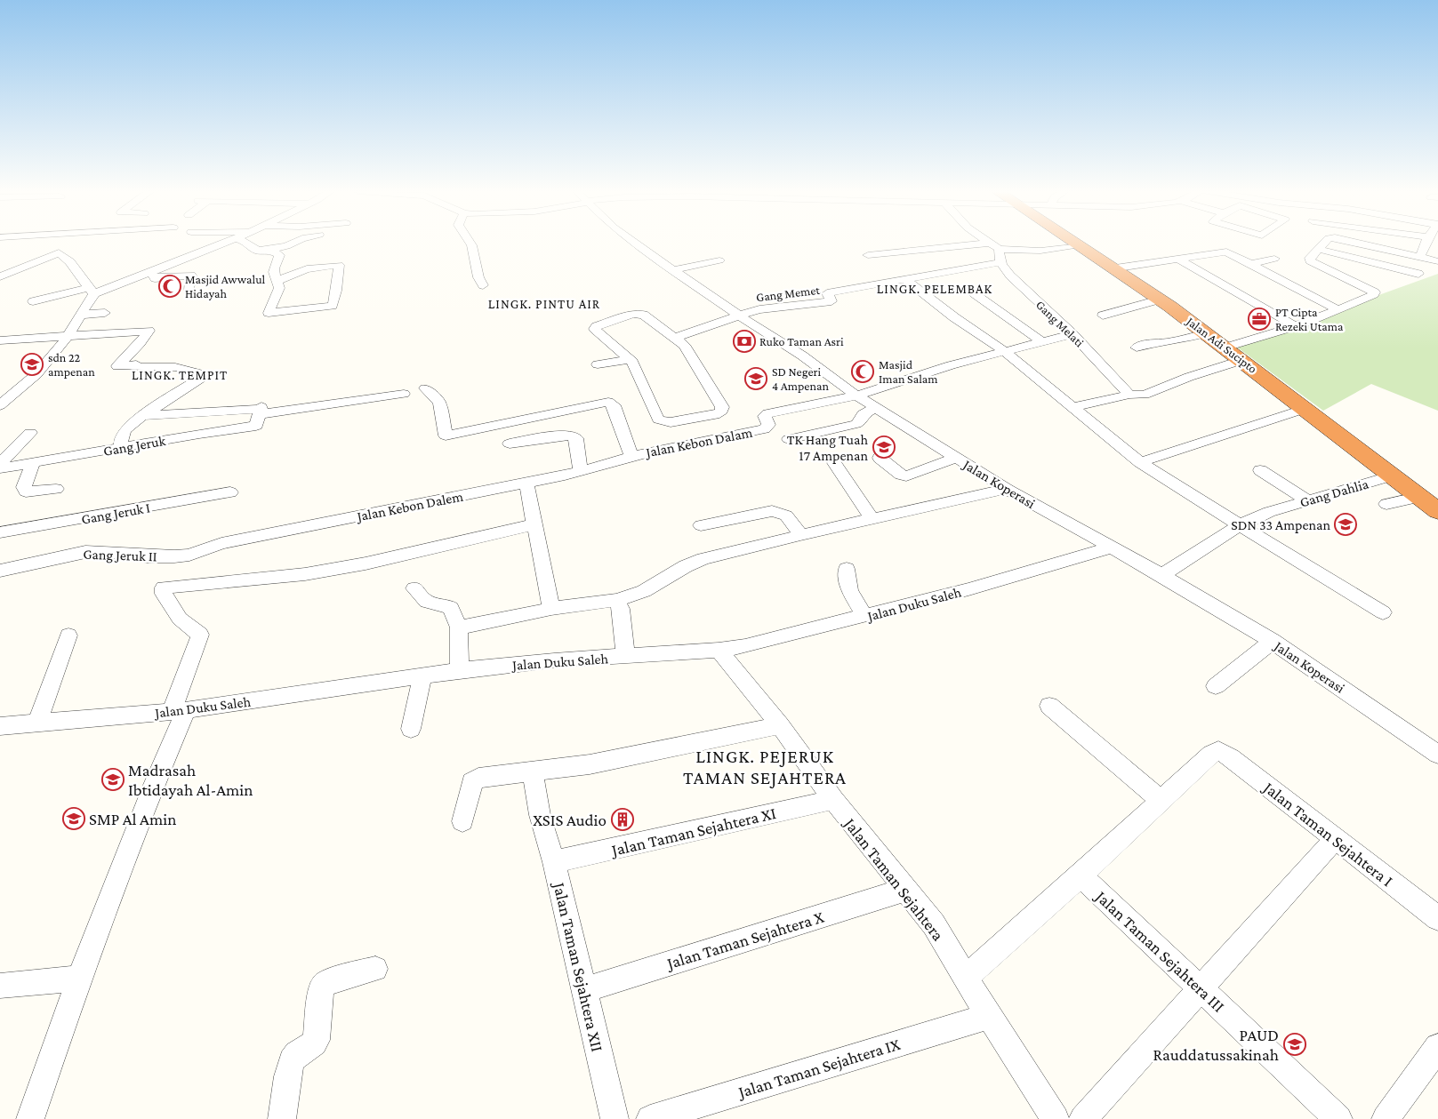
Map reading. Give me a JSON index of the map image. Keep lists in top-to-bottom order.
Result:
{
  "streets": {
    "highway": ["Jalan Adi Sucipto"],
    "street": [
      "Gang Memet",
      "Gang Melati",
      "Jalan Kebon Dalam",
      "Gang Jeruk",
      "Jalan Koperasi",
      "Gang Dahlia",
      "Jalan Kebon Dalem",
      "Gang Jeruk I",
      "Gang Jeruk II",
      "Jalan Duku Saleh",
      "Jalan Taman Sejahtera XI",
      "Jalan Taman Sejahtera I",
      "Jalan Taman Sejahtera",
      "Jalan Taman Sejahtera X",
      "Jalan Taman Sejahtera III",
      "Jalan Taman Sejahtera XII",
      "Jalan Taman Sejahtera IX"
    ]
  },
  "crossings": [
    ["Gang Memet", "Jalan Koperasi"],
    ["Jalan Adi Sucipto", "Gang Dahlia"],
    ["Jalan Kebon Dalam", "Jalan Koperasi"],
    ["Jalan Kebon Dalam", "Jalan Kebon Dalem"],
    ["Jalan Koperasi", "Gang Dahlia"],
    ["Jalan Koperasi", "Jalan Duku Saleh"],
    ["Jalan Kebon Dalem", "Gang Jeruk II"],
    ["Jalan Duku Saleh", "Jalan Taman Sejahtera"],
    ["Jalan Taman Sejahtera XI", "Jalan Taman Sejahtera"],
    ["Jalan Taman Sejahtera XI", "Jalan Taman Sejahtera XII"],
    ["Jalan Taman Sejahtera", "Jalan Taman Sejahtera X"],
    ["Jalan Taman Sejahtera", "Jalan Taman Sejahtera IX"],
    ["Jalan Taman Sejahtera X", "Jalan Taman Sejahtera XII"]
  ],
  "districts": [
    "LINGK. PELEMBAK",
    "LINGK. PINTU AIR",
    "LINGK. TEMPIT",
    "LINGK. PEJERUK TAMAN SEJAHTERA"
  ],
  "places": {
    "mosque": ["Masjid Awwalul Hidayah", "Masjid Iman Salam"],
    "office": ["PT Cipta Rezeki Utama"],
    "bank": ["Ruko Taman Asri"],
    "school or university": [
      "sdn 22 ampenan",
      "SD Negeri 4 Ampenan",
      "TK Hang Tuah 17 Ampenan",
      "SDN 33 Ampenan",
      "Madrasah Ibtidayah Al-Amin",
      "SMP Al Amin",
      "PAUD Rauddatussakinah"
    ],
    "building": ["XSIS Audio"]
  }
}
